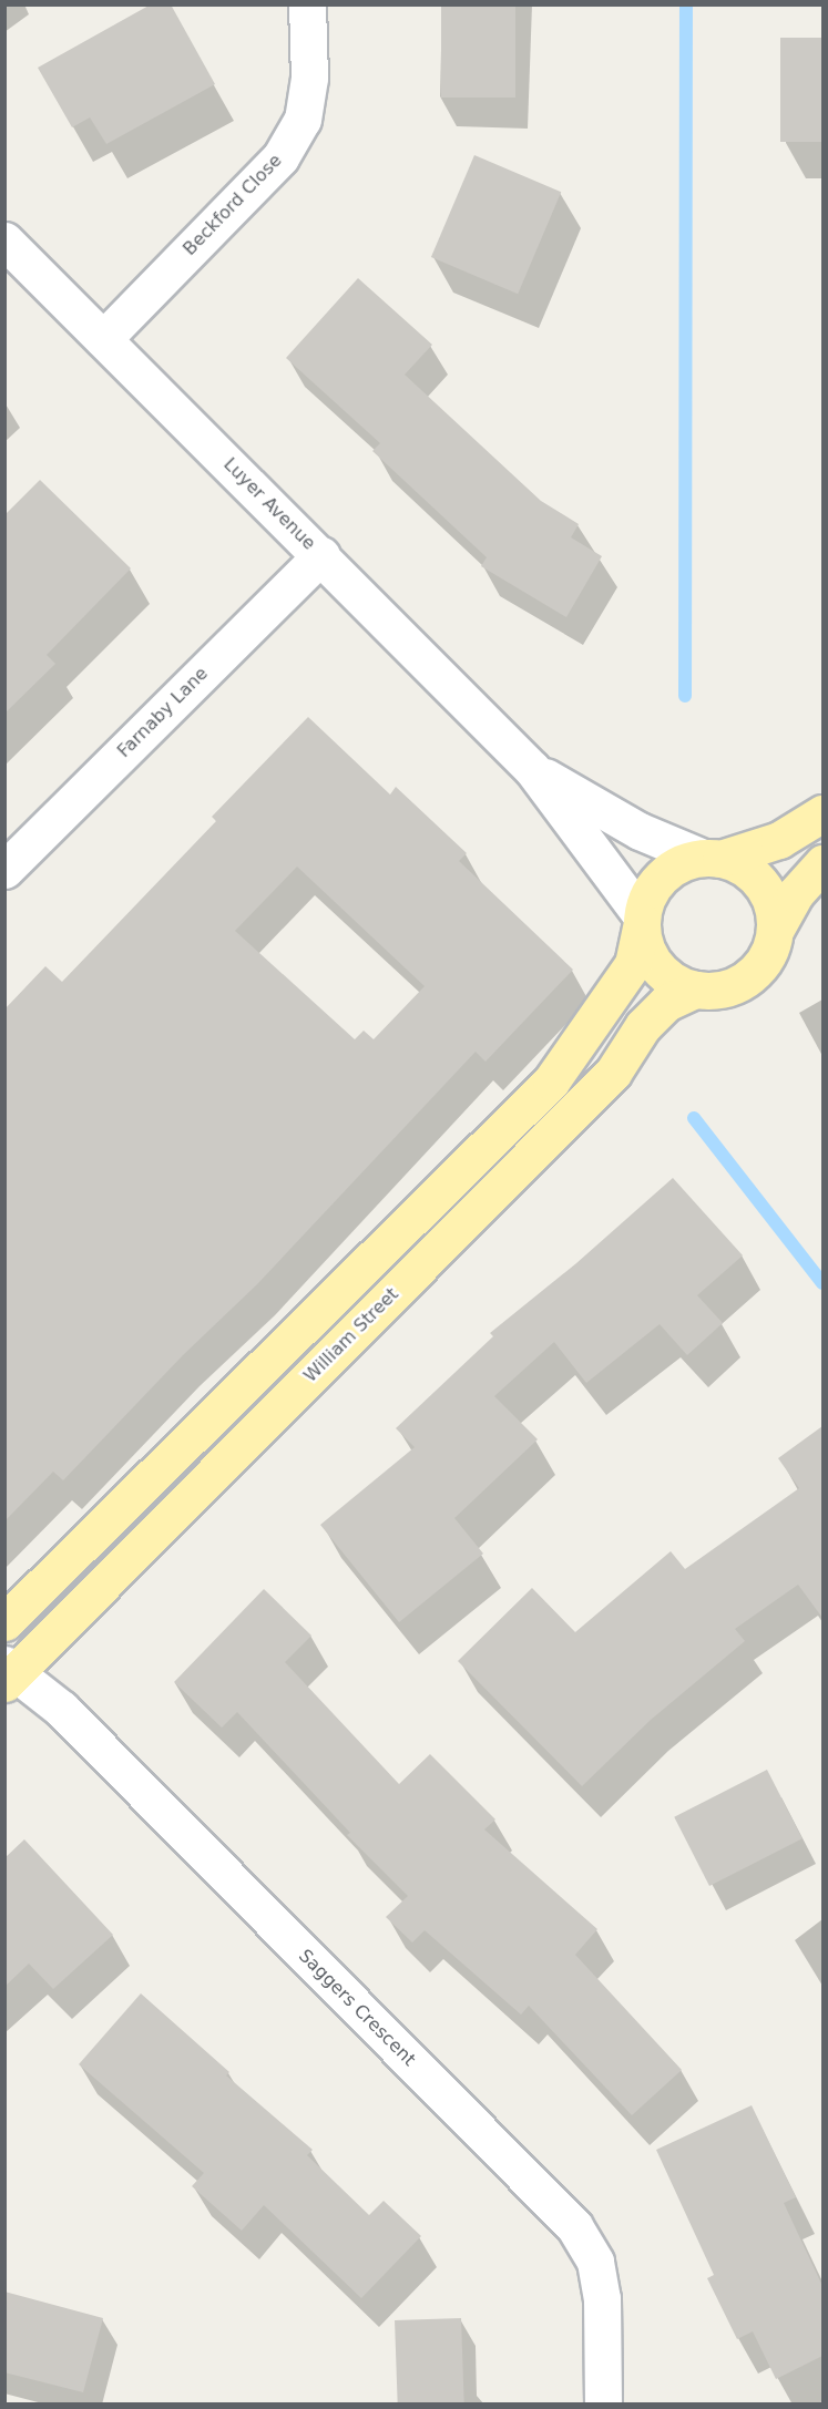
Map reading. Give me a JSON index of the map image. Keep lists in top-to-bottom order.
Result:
{
  "streets": {
    "main road": ["William Street"],
    "street": [
      "Beckford Close",
      "Luyer Avenue",
      "Farnaby Lane",
      "Saggers Crescent"
    ]
  },
  "crossings": [
    ["Beckford Close", "Luyer Avenue"],
    ["Luyer Avenue", "Farnaby Lane"],
    ["Luyer Avenue", "William Street"],
    ["William Street", "Saggers Crescent"]
  ]
}
